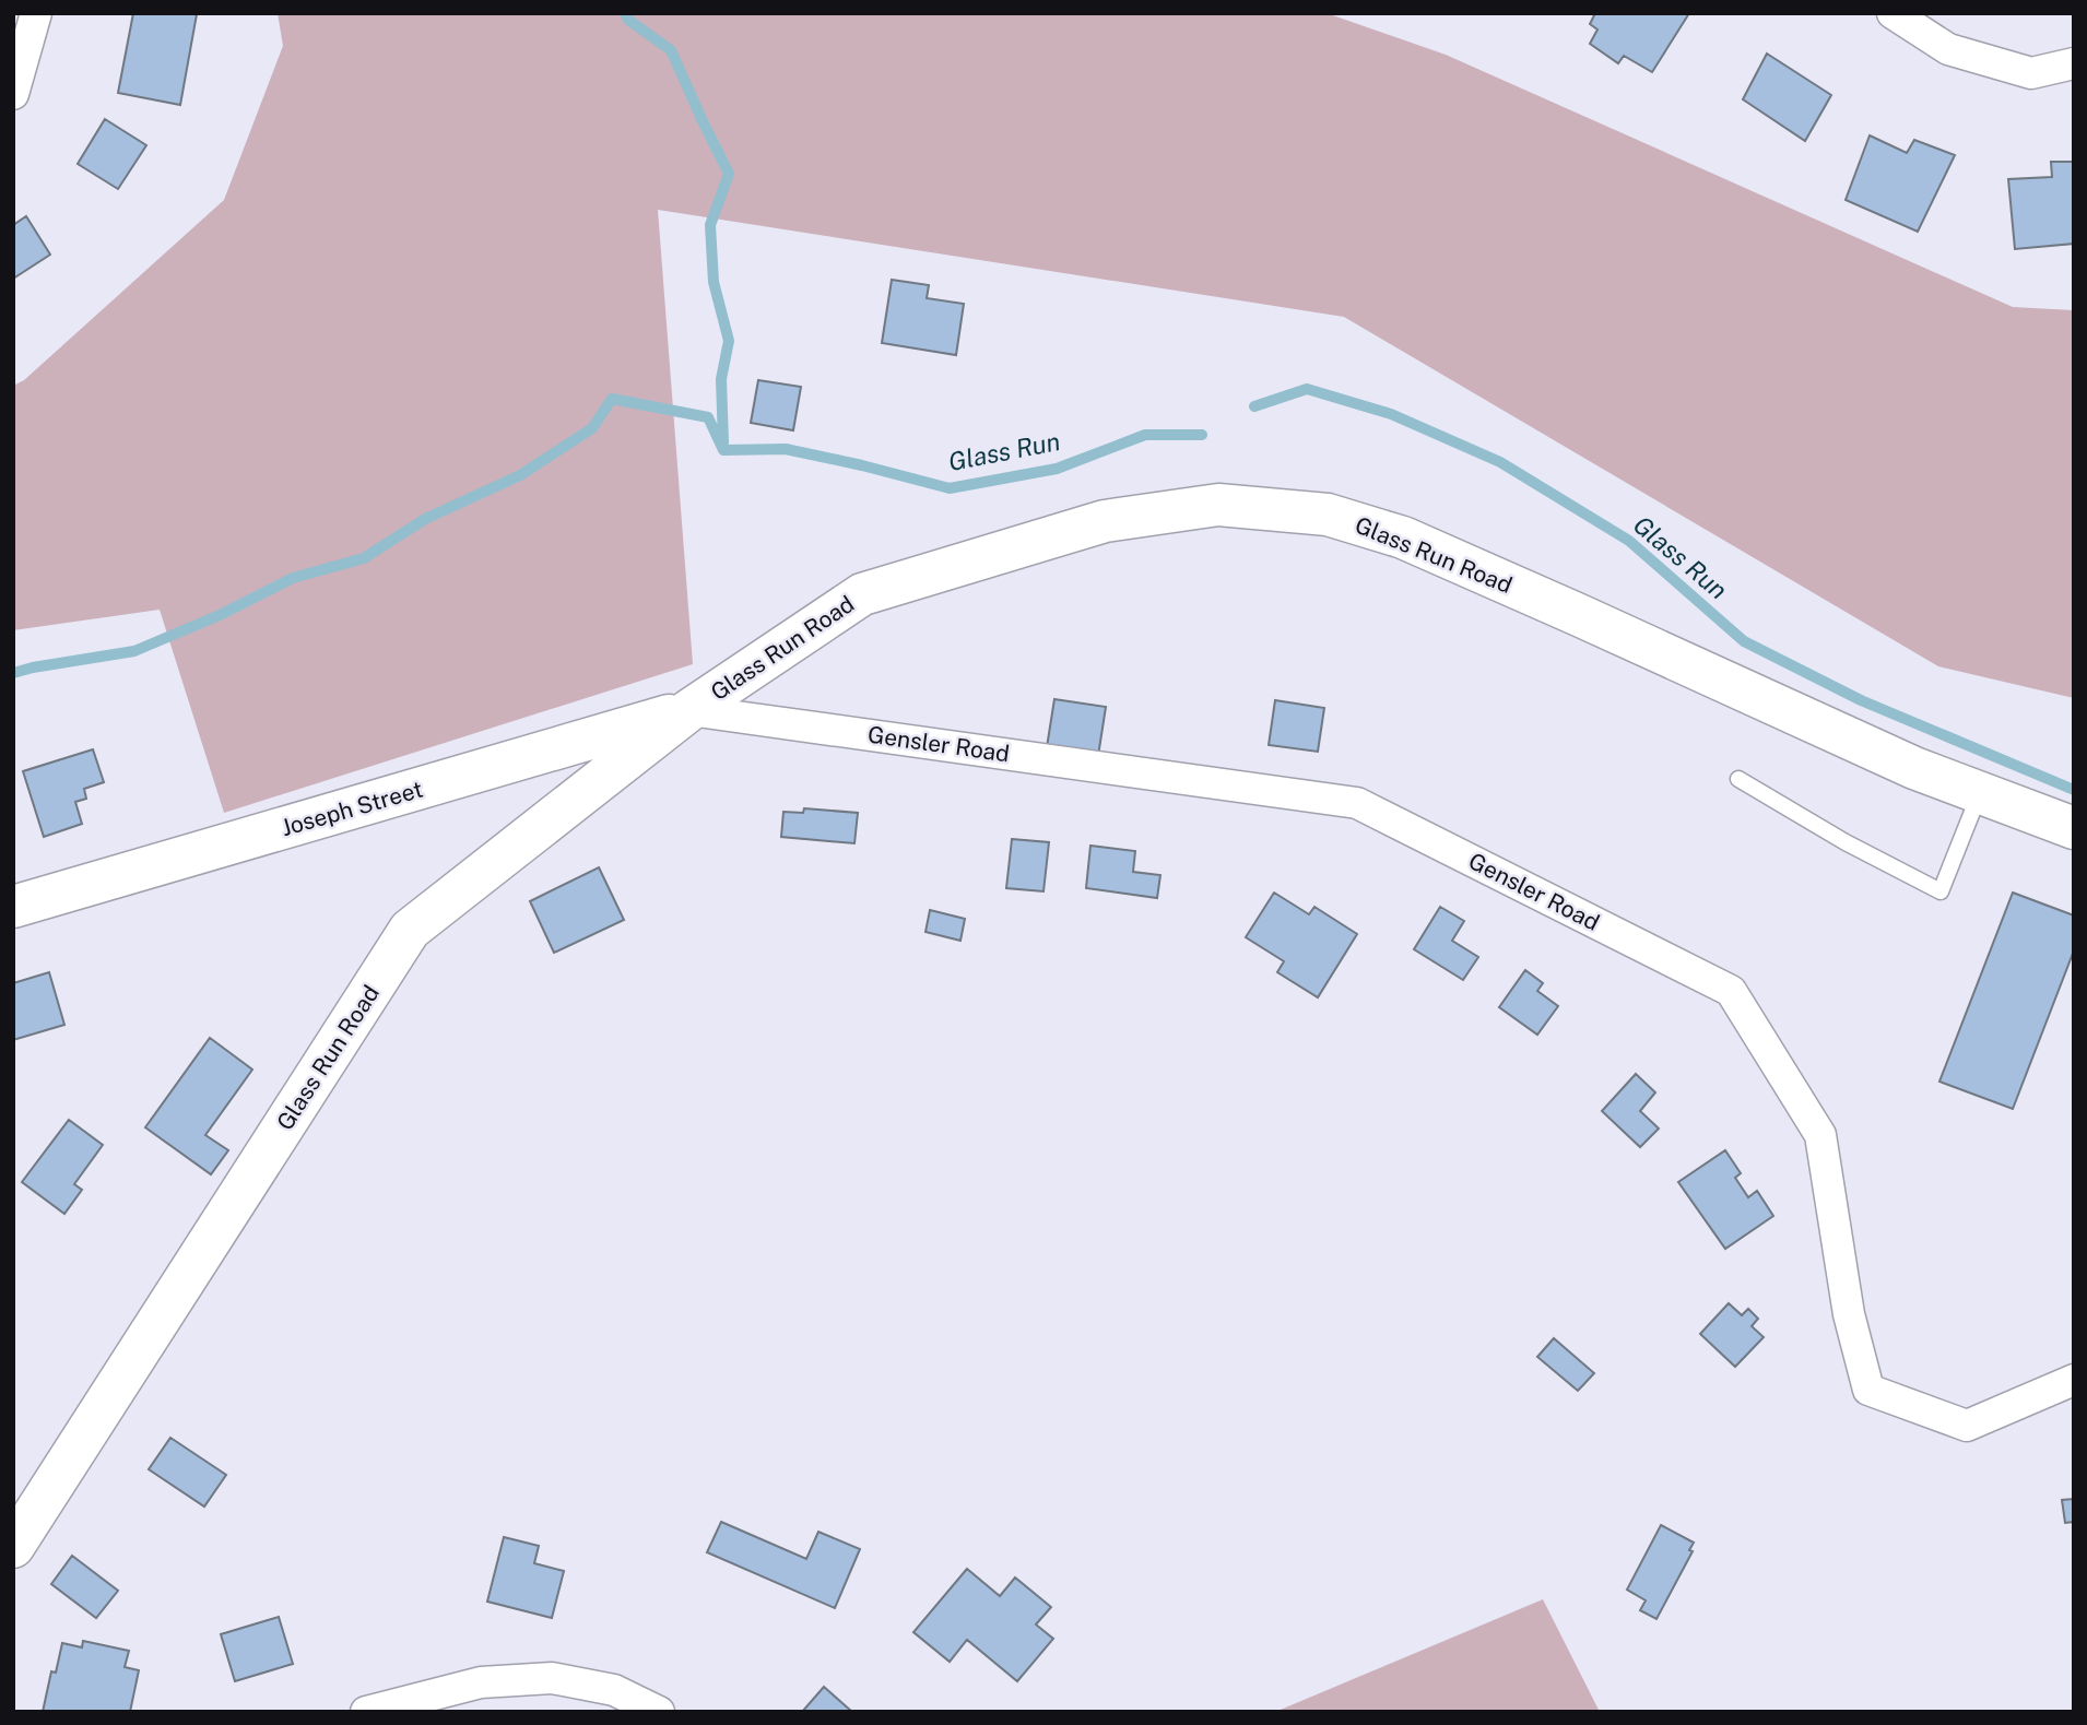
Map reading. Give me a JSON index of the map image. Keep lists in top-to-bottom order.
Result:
{
  "streets": {
    "main road": ["Glass Run Road", "Joseph Street"],
    "street": ["Gensler Road"]
  },
  "crossings": [
    ["Glass Run Road", "Gensler Road"],
    ["Glass Run Road", "Joseph Street"],
    ["Gensler Road", "Joseph Street"]
  ],
  "water": ["Glass Run"]
}
